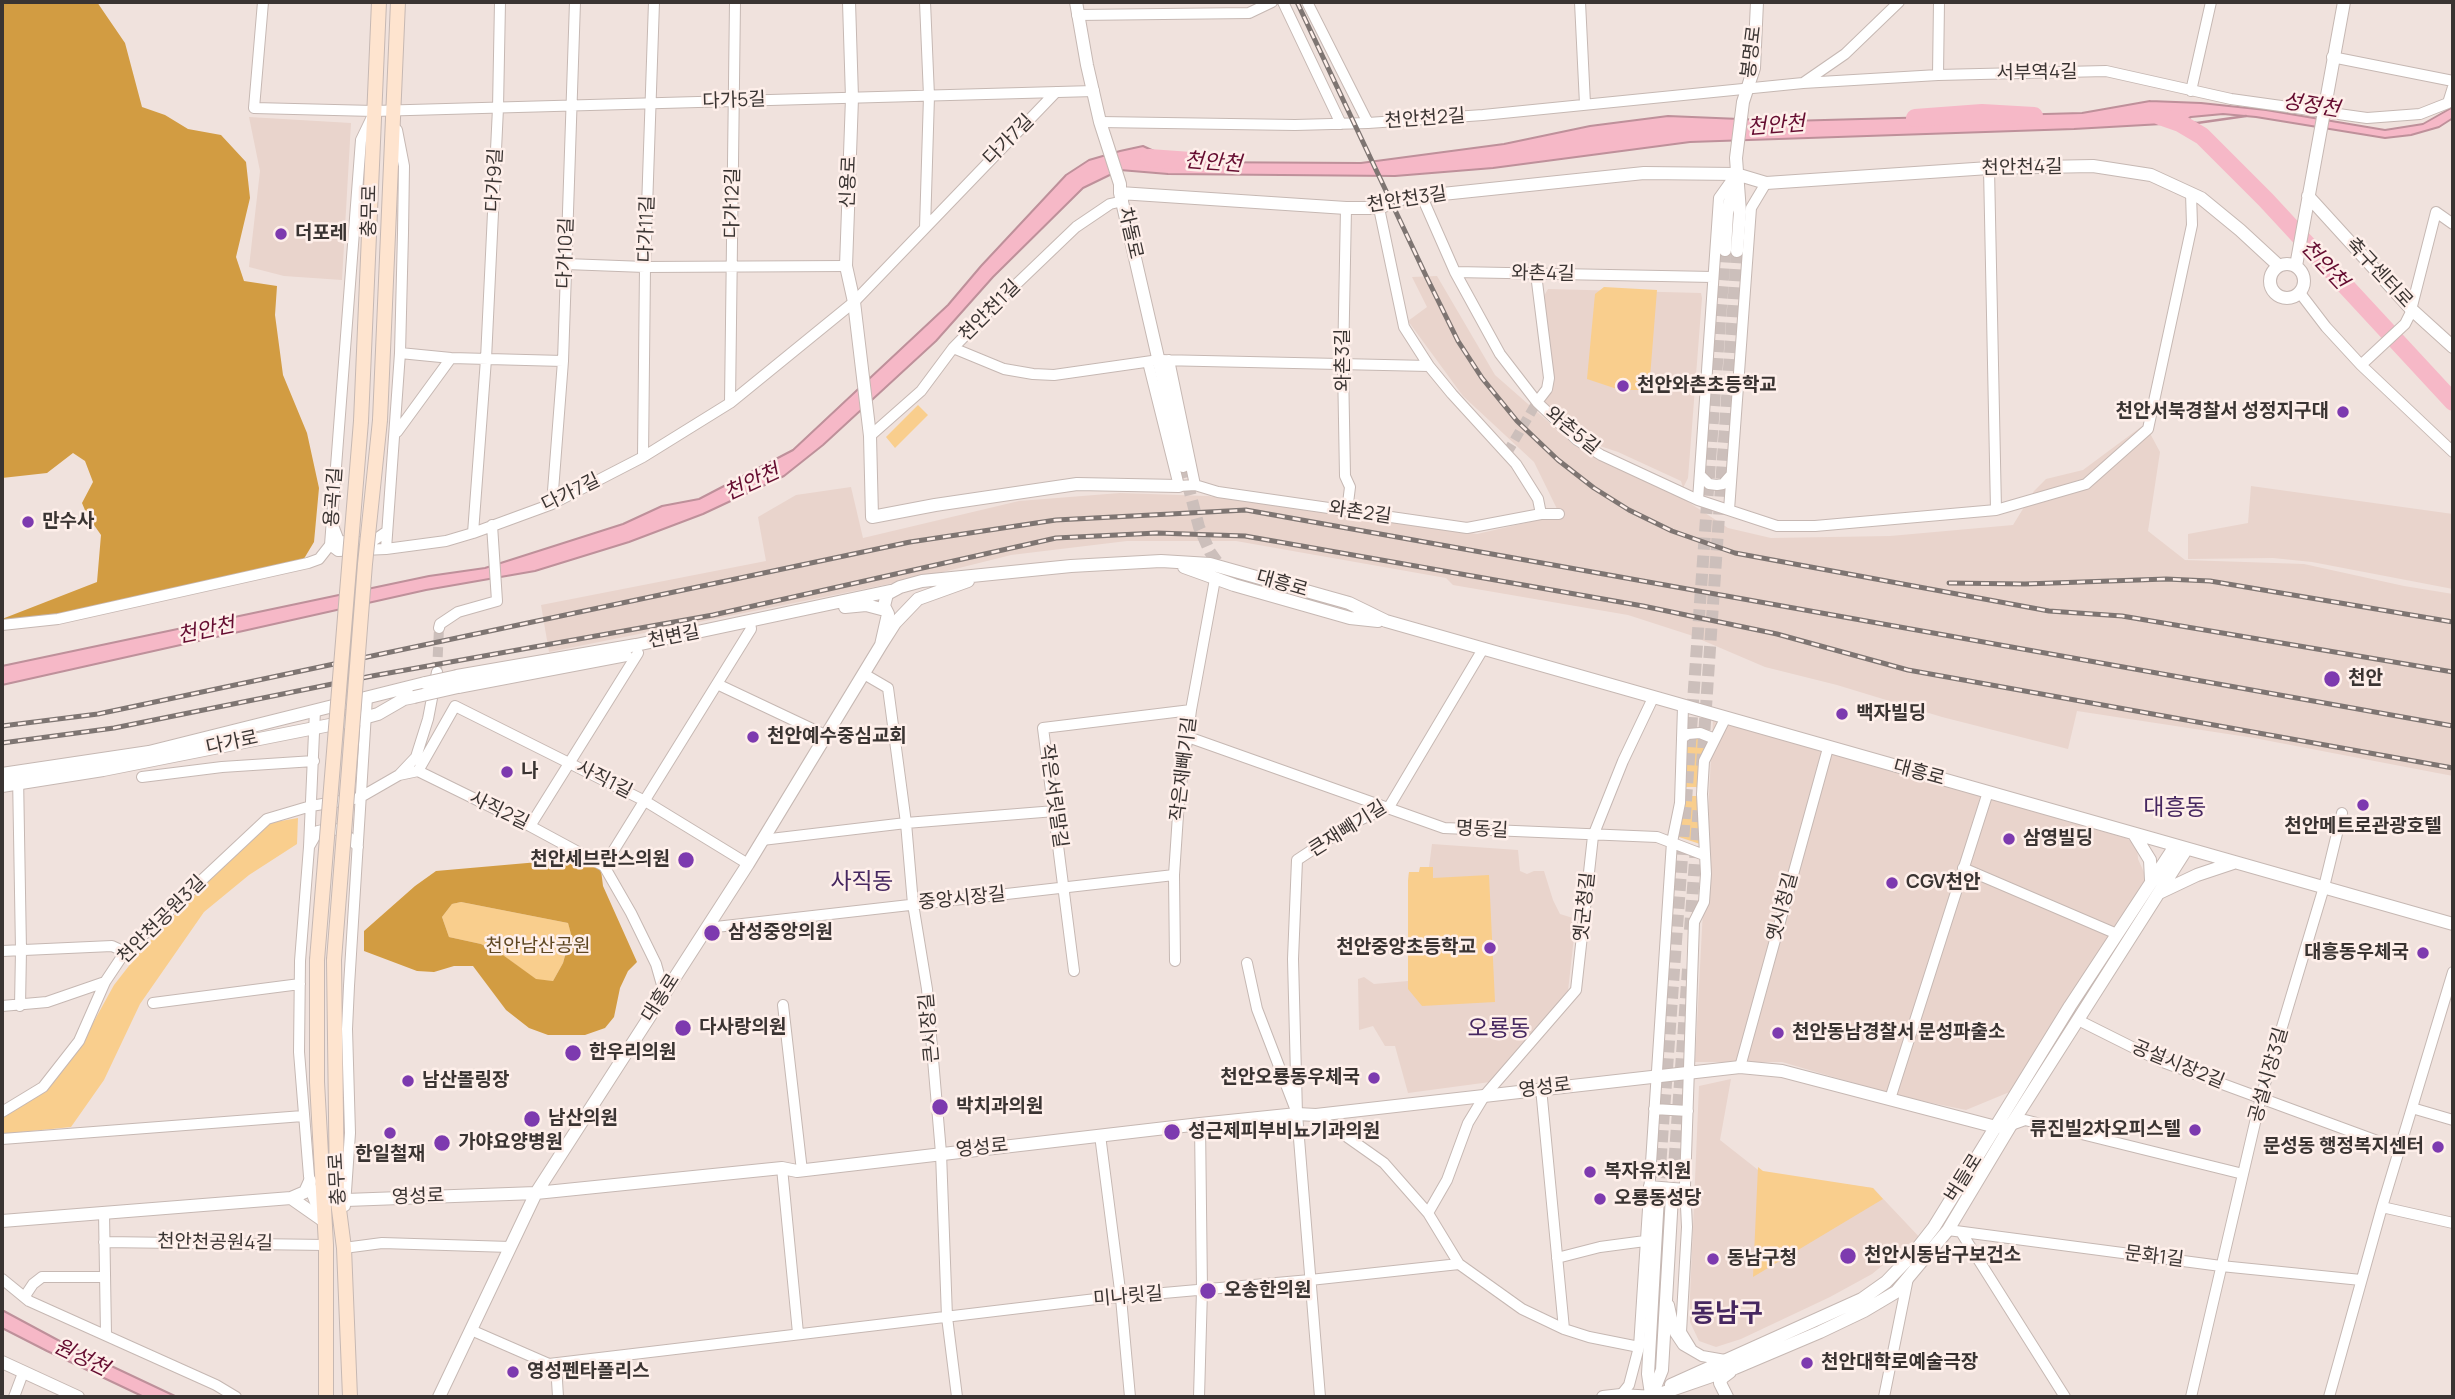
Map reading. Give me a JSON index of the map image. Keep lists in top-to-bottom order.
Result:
{
  "streets": {
    "main road": ["충무로"],
    "street": [
      "봉명로",
      "서부역4길",
      "다가5길",
      "천안천2길",
      "다가7길",
      "천안천4길",
      "다가9길",
      "신용로",
      "천안천3길",
      "다가12길",
      "다가11길",
      "차돌로",
      "다가10길",
      "축구센터로",
      "와촌4길",
      "천안천1길",
      "와촌3길",
      "와촌5길",
      "용곡1길",
      "와촌2길",
      "대흥로",
      "천변길",
      "다가로",
      "작은재빼기길",
      "사직1길",
      "작은서릿말길",
      "사직2길",
      "큰재빼기길",
      "명동길",
      "중앙시장길",
      "옛군청길",
      "옛시청길",
      "천안천공원3길",
      "큰시장길",
      "공설시장2길",
      "공설시장3길",
      "영성로",
      "버들로",
      "천안천공원4길",
      "문화1길",
      "미나릿길"
    ]
  },
  "crossings": [
    ["봉명로", "서부역4길"],
    ["봉명로", "천안천2길"],
    ["봉명로", "천안천4길"],
    ["봉명로", "천안천3길"],
    ["서부역4길", "천안천2길"],
    ["다가5길", "다가7길"],
    ["다가5길", "다가9길"],
    ["다가5길", "신용로"],
    ["다가5길", "다가12길"],
    ["다가5길", "충무로"],
    ["다가5길", "다가11길"],
    ["다가5길", "차돌로"],
    ["다가5길", "다가10길"],
    ["다가5길", "용곡1길"],
    ["천안천2길", "차돌로"],
    ["다가7길", "다가9길"],
    ["다가7길", "신용로"],
    ["다가7길", "다가12길"],
    ["다가7길", "다가11길"],
    ["다가7길", "다가10길"],
    ["다가7길", "용곡1길"],
    ["천안천4길", "천안천3길"],
    ["천안천4길", "와촌5길"],
    ["신용로", "천안천1길"],
    ["신용로", "와촌2길"],
    ["천안천3길", "차돌로"],
    ["천안천3길", "천안천1길"],
    ["천안천3길", "와촌3길"],
    ["충무로", "용곡1길"],
    ["충무로", "천안천공원4길"],
    ["차돌로", "천안천1길"],
    ["와촌4길", "와촌5길"],
    ["와촌3길", "와촌2길"],
    ["대흥로", "천변길"],
    ["대흥로", "작은재빼기길"],
    ["대흥로", "사직1길"],
    ["대흥로", "큰재빼기길"],
    ["대흥로", "중앙시장길"],
    ["대흥로", "옛군청길"],
    ["대흥로", "옛시청길"],
    ["대흥로", "큰시장길"],
    ["대흥로", "공설시장3길"],
    ["대흥로", "영성로"],
    ["대흥로", "버들로"],
    ["천변길", "다가로"],
    ["작은재빼기길", "작은서릿말길"],
    ["작은재빼기길", "명동길"],
    ["작은재빼기길", "중앙시장길"],
    ["사직1길", "사직2길"],
    ["작은서릿말길", "중앙시장길"],
    ["큰재빼기길", "명동길"],
    ["큰재빼기길", "영성로"],
    ["명동길", "옛군청길"],
    ["중앙시장길", "큰시장길"],
    ["옛군청길", "영성로"],
    ["옛시청길", "영성로"],
    ["큰시장길", "영성로"],
    ["큰시장길", "미나릿길"],
    ["공설시장2길", "공설시장3길"],
    ["공설시장2길", "버들로"],
    ["공설시장3길", "문화1길"],
    ["영성로", "버들로"],
    ["버들로", "문화1길"]
  ],
  "districts": [
    "대흥동",
    "사직동",
    "오룡동",
    "동남구"
  ],
  "water": ["성정천", "천안천", "원성천"],
  "parks": ["천안남산공원"],
  "places": [
    "더포레",
    "천안와촌초등학교",
    "천안서북경찰서 성정지구대",
    "만수사",
    "천안",
    "백자빌딩",
    "천안예수중심교회",
    "나",
    "천안메트로관광호텔",
    "삼영빌딩",
    "천안세브란스의원",
    "CGV천안",
    "삼성중앙의원",
    "천안중앙초등학교",
    "대흥동우체국",
    "다사랑의원",
    "천안동남경찰서 문성파출소",
    "한우리의원",
    "천안오룡동우체국",
    "남산볼링장",
    "박치과의원",
    "남산의원",
    "류진빌2차오피스텔",
    "성근제피부비뇨기과의원",
    "한일철재",
    "가야요양병원",
    "문성동 행정복지센터",
    "복자유치원",
    "오룡동성당",
    "천안시동남구보건소",
    "동남구청",
    "오송한의원",
    "천안대학로예술극장",
    "영성펜타폴리스"
  ]
}
